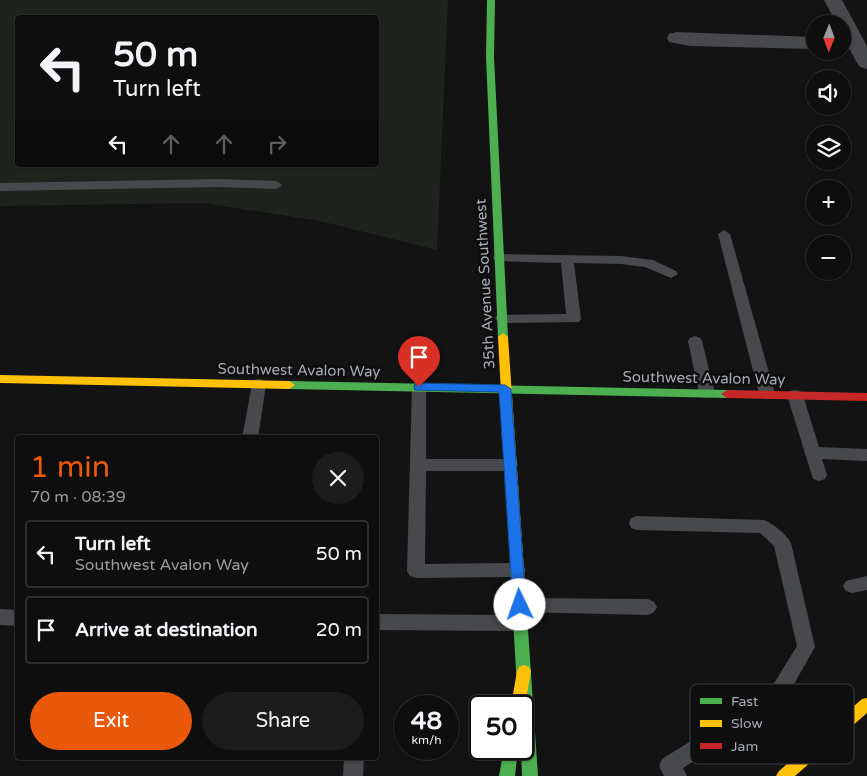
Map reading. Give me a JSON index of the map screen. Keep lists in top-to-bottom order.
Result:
{
  "streets": {
    "main road": ["35th Avenue Southwest", "Southwest Avalon Way"]
  },
  "crossings": [
    ["35th Avenue Southwest", "Southwest Avalon Way"]
  ],
  "legend": ["Fast", "Slow", "Jam"],
  "north": "bottom",
  "page": {
    "map_buttons": ["+", "−"],
    "turn": ["50 m", "Turn left"],
    "heading": ["1 min", "70 m · 08:39"],
    "list": [
      {
        "name": "Turn left",
        "note": "Southwest Avalon Way",
        "value": "50 m"
      },
      {
        "name": "Arrive at destination",
        "value": "20 m"
      }
    ],
    "buttons": ["Exit", "Share"],
    "speed": "48 km/h",
    "limit": "50"
  }
}
